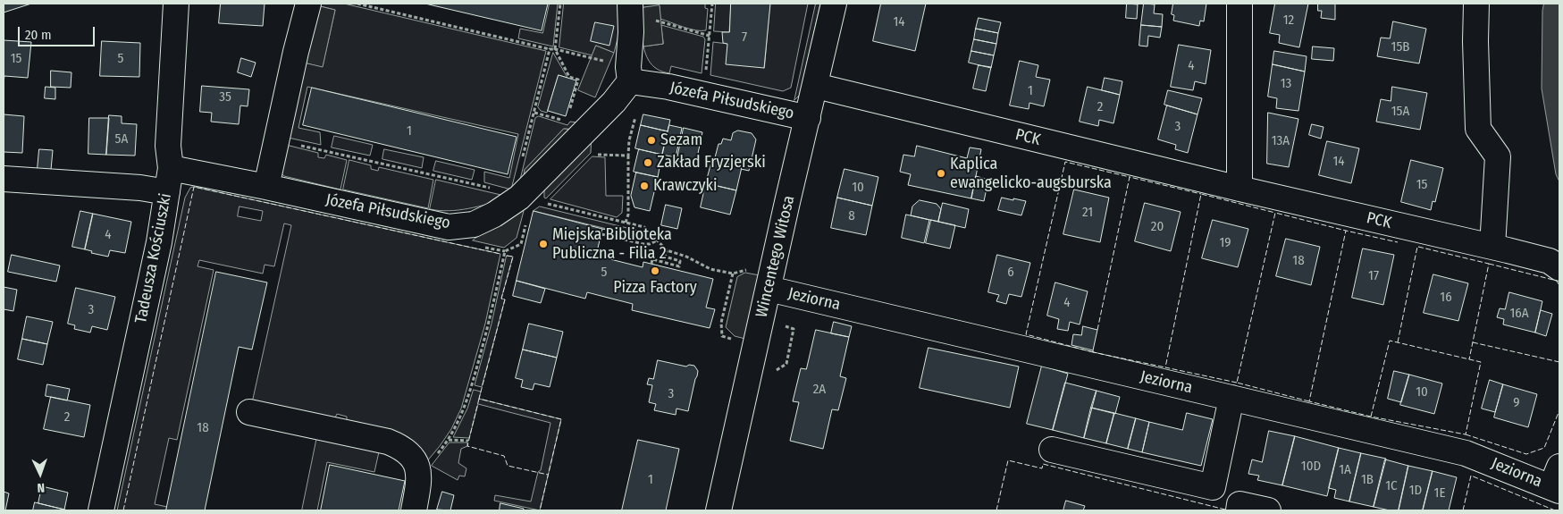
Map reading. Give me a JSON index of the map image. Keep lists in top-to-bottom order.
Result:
{
  "streets": {
    "street": [
      "Józefa Piłsudskiego",
      "PCK",
      "Wincentego Witosa",
      "Tadeusza Kościuszki",
      "Jeziorna"
    ]
  },
  "crossings": [
    ["Józefa Piłsudskiego", "Wincentego Witosa"],
    ["Józefa Piłsudskiego", "Tadeusza Kościuszki"],
    ["PCK", "Wincentego Witosa"],
    ["Wincentego Witosa", "Jeziorna"]
  ],
  "places": [
    "Sezam",
    "Zakład Fryzjerski",
    "Kaplica ewangelicko-augsburska",
    "Krawczyki",
    "Miejska Biblioteka Publiczna - Filia 2",
    "Pizza Factory"
  ],
  "house_numbers": [
    "12",
    "14",
    "7",
    "15B",
    "15",
    "5",
    "4",
    "13",
    "1",
    "35",
    "2",
    "15A",
    "3",
    "1",
    "5A",
    "13A",
    "14",
    "15",
    "10",
    "21",
    "8",
    "20",
    "4",
    "19",
    "18",
    "5",
    "6",
    "17",
    "16",
    "4",
    "3",
    "16A",
    "2A",
    "10",
    "3",
    "9",
    "2",
    "18",
    "10D",
    "1A",
    "1",
    "1B",
    "1C",
    "1D",
    "1E"
  ],
  "scale_bar": "20 m",
  "north": "bottom"
}
